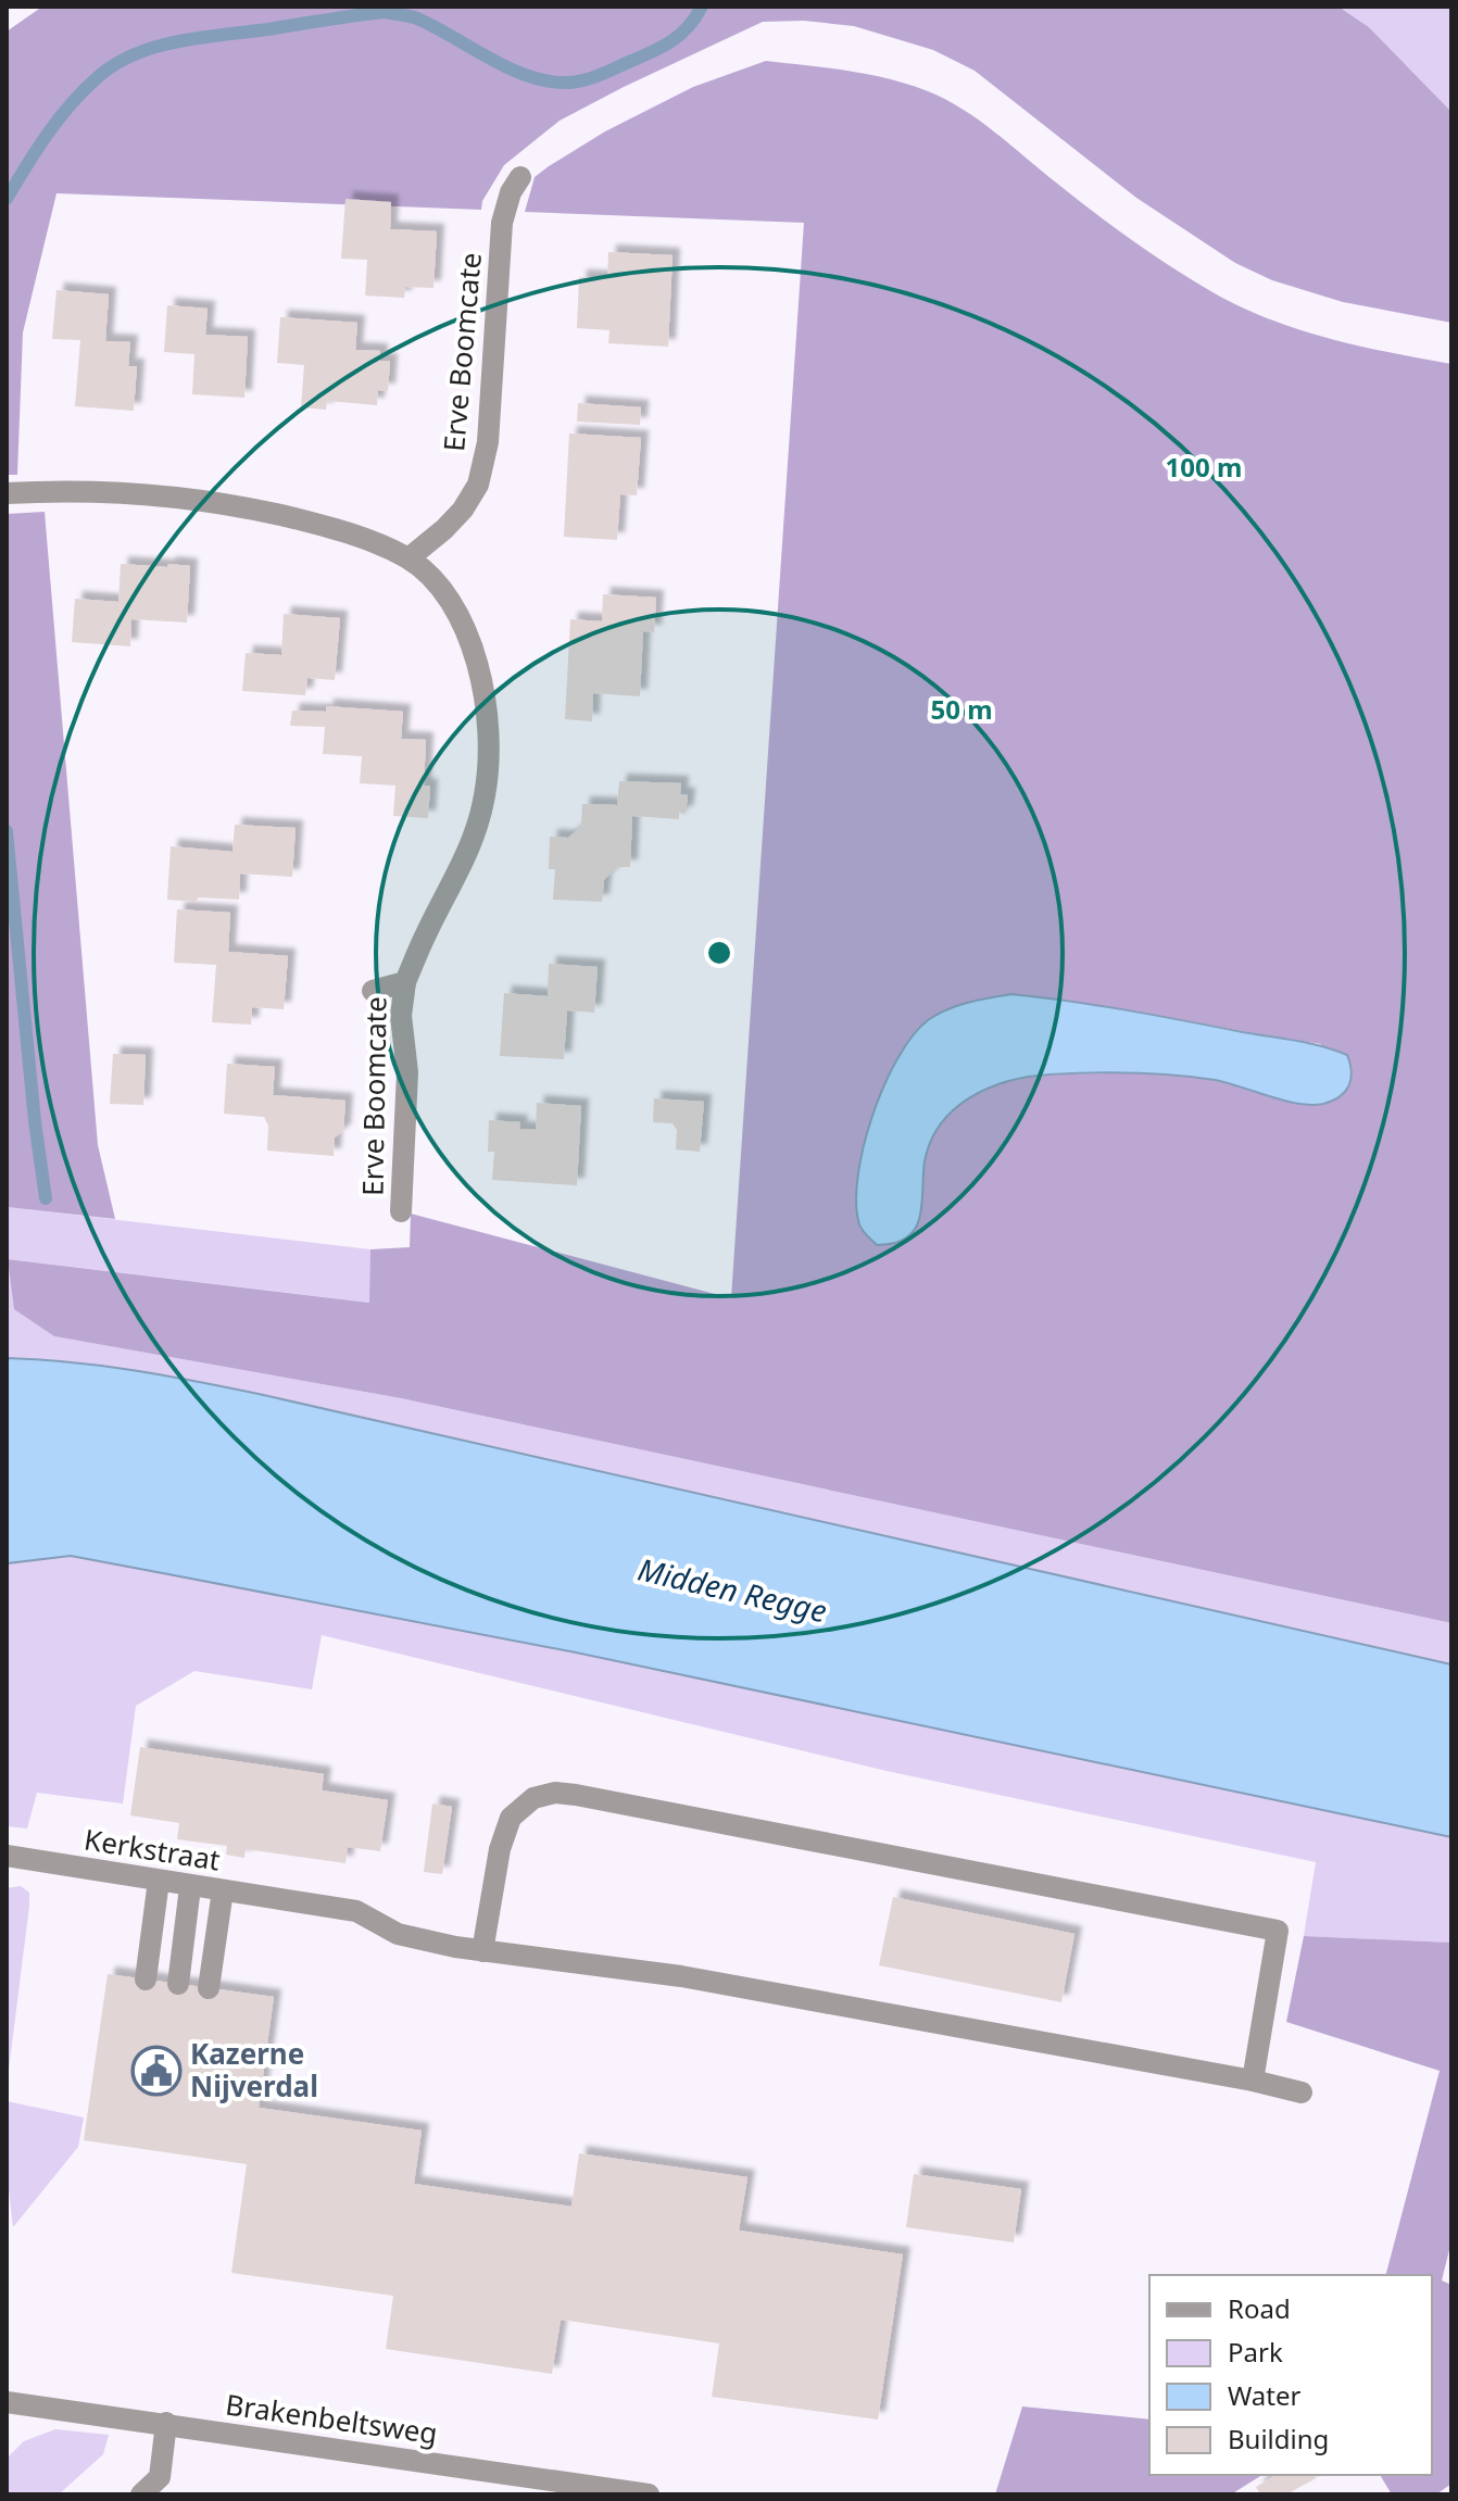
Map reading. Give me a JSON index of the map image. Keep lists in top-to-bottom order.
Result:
{
  "streets": {
    "street": ["Erve Boomcate", "Kerkstraat", "Brakenbeltsweg"]
  },
  "water": ["Midden Regge"],
  "places": {
    "public building": ["Kazerne Nijverdal"]
  },
  "legend": [
    "Road",
    "Park",
    "Water",
    "Building"
  ],
  "rings": ["100 m", "50 m"]
}
